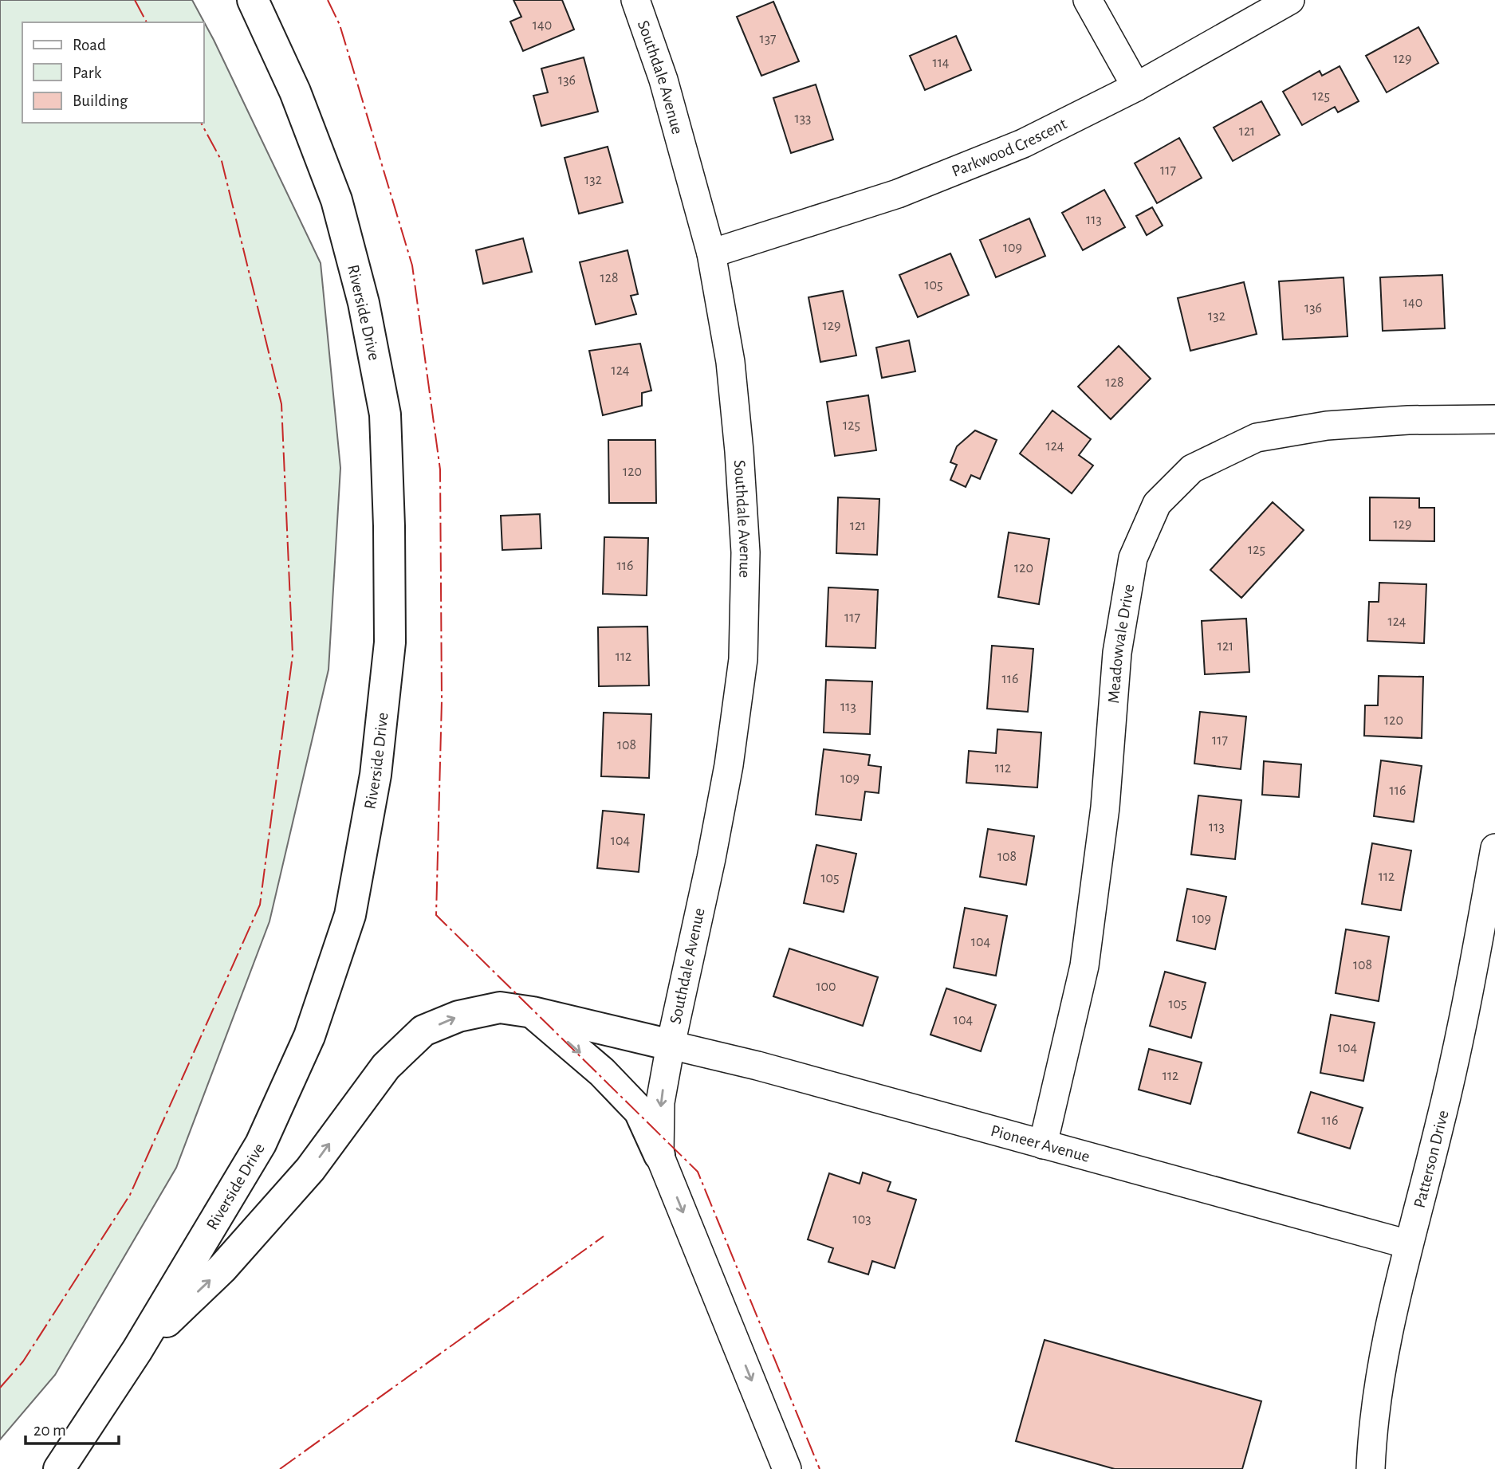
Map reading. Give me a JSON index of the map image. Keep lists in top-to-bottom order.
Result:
{
  "streets": {
    "highway": ["Riverside Drive"],
    "street": [
      "Southdale Avenue",
      "Parkwood Crescent",
      "Meadowvale Drive",
      "Pioneer Avenue",
      "Patterson Drive"
    ]
  },
  "crossings": [
    ["Southdale Avenue", "Parkwood Crescent"],
    ["Southdale Avenue", "Pioneer Avenue"],
    ["Meadowvale Drive", "Pioneer Avenue"],
    ["Pioneer Avenue", "Patterson Drive"]
  ],
  "house_numbers": [
    "140",
    "137",
    "129",
    "114",
    "136",
    "125",
    "133",
    "121",
    "117",
    "132",
    "113",
    "109",
    "128",
    "105",
    "140",
    "136",
    "132",
    "129",
    "124",
    "128",
    "125",
    "124",
    "120",
    "129",
    "121",
    "125",
    "116",
    "120",
    "117",
    "124",
    "121",
    "112",
    "116",
    "113",
    "120",
    "117",
    "108",
    "112",
    "109",
    "116",
    "113",
    "104",
    "108",
    "112",
    "105",
    "109",
    "104",
    "108",
    "100",
    "105",
    "104",
    "104",
    "112",
    "116",
    "103"
  ],
  "legend": ["Road", "Park", "Building"],
  "scale_bar": "20 m"
}
